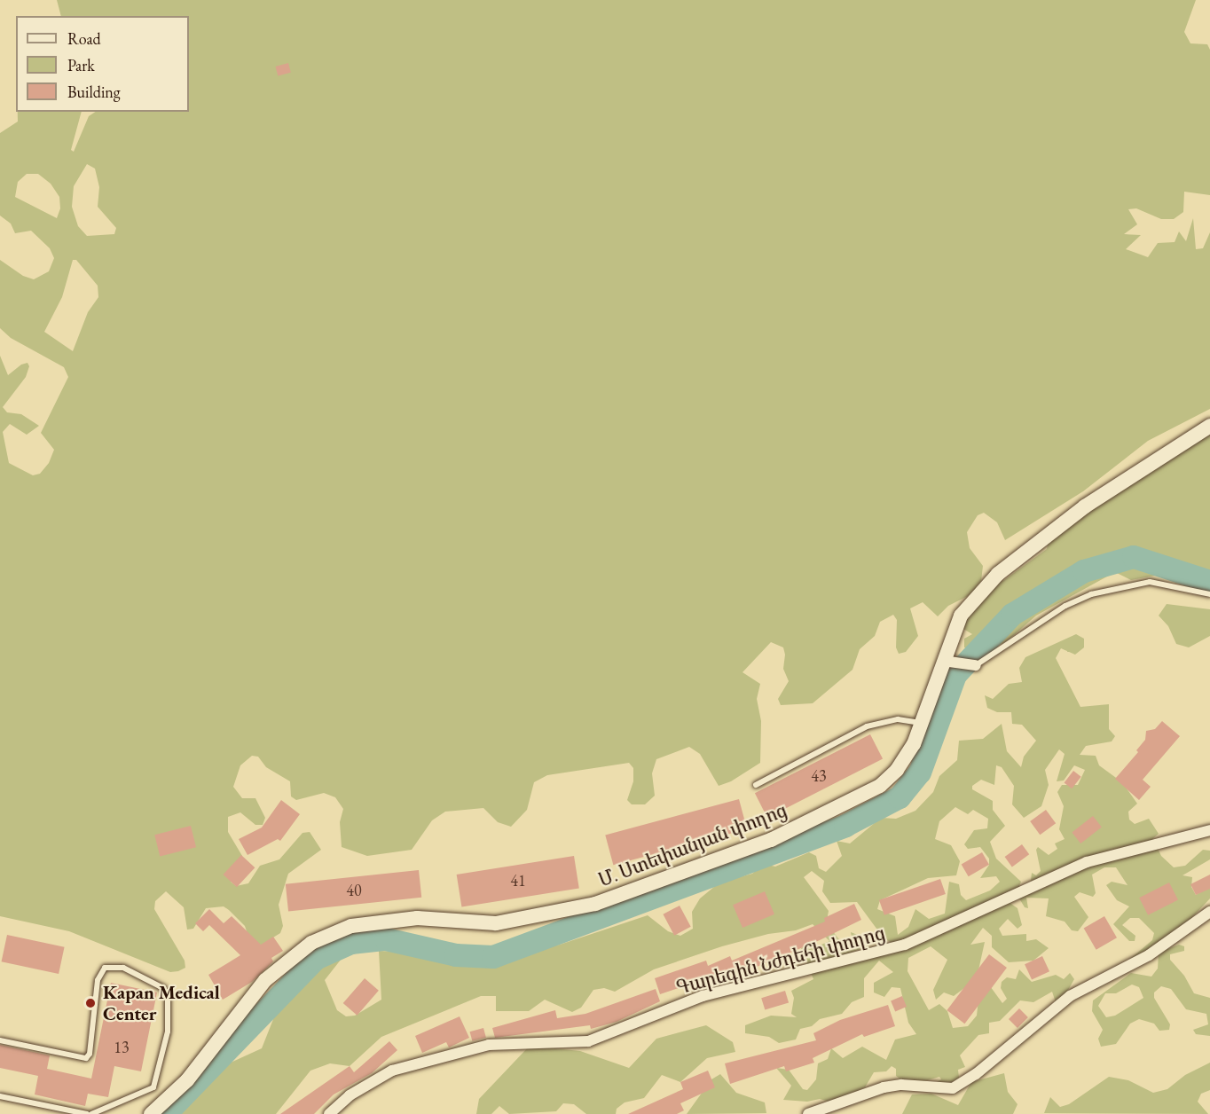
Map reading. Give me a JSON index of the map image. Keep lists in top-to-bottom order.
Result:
{
  "streets": {
    "street": ["Մ․ Ստեփանյան փողոց", "Գարեգին Նժդեհի փողոց"]
  },
  "places": ["Kapan Medical Center"],
  "house_numbers": [
    "43",
    "41",
    "40",
    "13"
  ],
  "legend": ["Road", "Park", "Building"]
}
